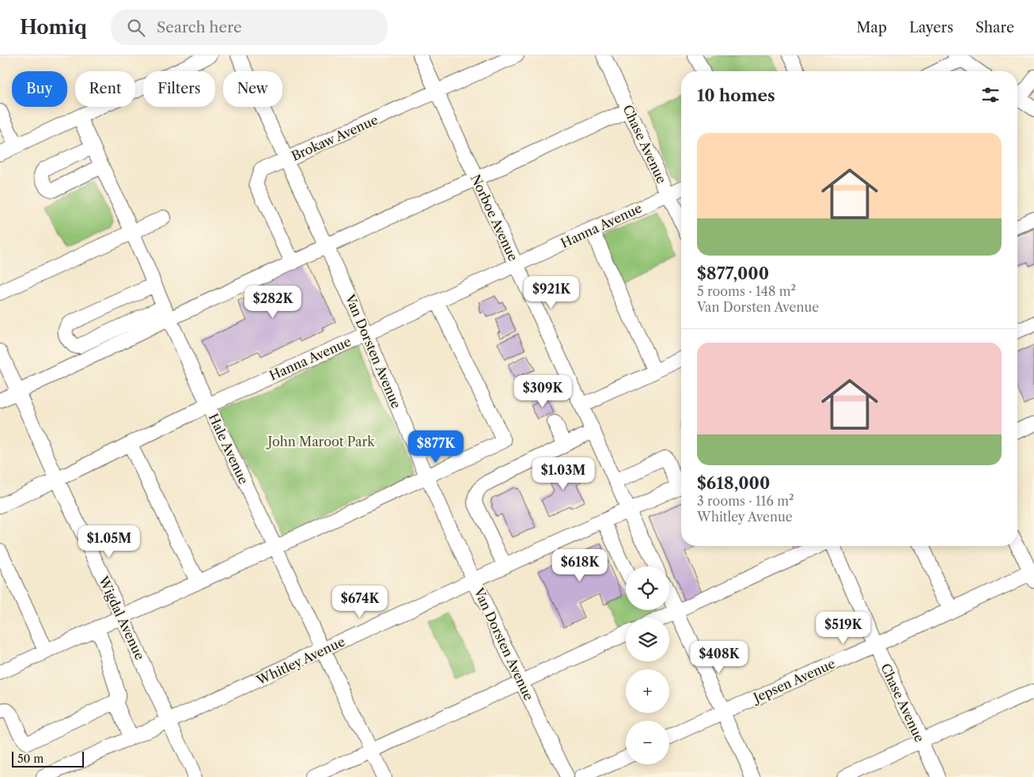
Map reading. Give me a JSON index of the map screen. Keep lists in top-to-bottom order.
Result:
{
  "streets": {
    "street": [
      "Brokaw Avenue",
      "Chase Avenue",
      "Norboe Avenue",
      "Hanna Avenue",
      "Van Dorsten Avenue",
      "Hale Avenue",
      "Wigdal Avenue",
      "Whitley Avenue",
      "Jepsen Avenue"
    ]
  },
  "crossings": [
    ["Brokaw Avenue", "Norboe Avenue"],
    ["Brokaw Avenue", "Van Dorsten Avenue"],
    ["Chase Avenue", "Hanna Avenue"],
    ["Chase Avenue", "Jepsen Avenue"],
    ["Norboe Avenue", "Hanna Avenue"],
    ["Norboe Avenue", "Whitley Avenue"],
    ["Hanna Avenue", "Van Dorsten Avenue"],
    ["Hanna Avenue", "Hale Avenue"],
    ["Hanna Avenue", "Wigdal Avenue"],
    ["Van Dorsten Avenue", "Whitley Avenue"],
    ["Hale Avenue", "Whitley Avenue"],
    ["Wigdal Avenue", "Whitley Avenue"]
  ],
  "parks": ["John Maroot Park"],
  "scale_bar": "50 m",
  "page": {
    "header": "Homiq",
    "search": "Search here",
    "nav": ["Map", "Layers", "Share"],
    "chip": [
      "Buy",
      "Rent",
      "Filters",
      "New"
    ],
    "heading": "10 homes",
    "list": [
      {
        "name": "$877,000",
        "note": "5 rooms · 148 m² · Van Dorsten Avenue"
      },
      {
        "name": "$618,000",
        "note": "3 rooms · 116 m² · Whitley Avenue"
      }
    ],
    "price": [
      "$921K",
      "$282K",
      "$309K",
      "$877K",
      "$1.03M",
      "$1.05M",
      "$618K",
      "$674K",
      "$519K",
      "$408K"
    ],
    "map_buttons": ["+", "−"],
    "scale": "50 m"
  }
}
